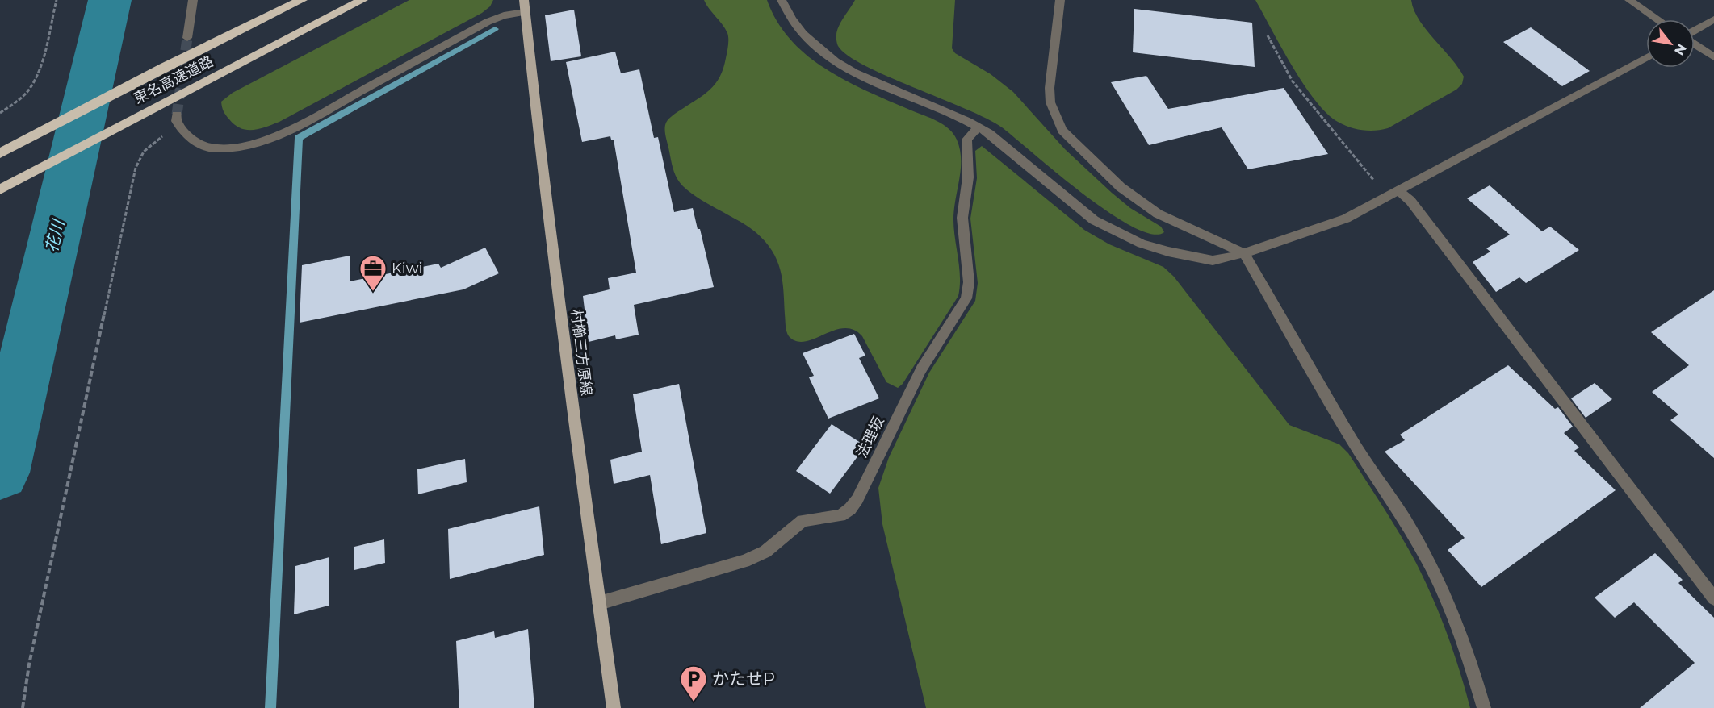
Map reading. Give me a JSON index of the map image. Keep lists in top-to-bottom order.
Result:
{
  "streets": {
    "highway": ["東名高速道路"],
    "main road": ["村櫛三方原線"],
    "street": ["法理坂"]
  },
  "crossings": [
    ["村櫛三方原線", "法理坂"]
  ],
  "water": ["花川"],
  "places": {
    "office": ["Kiwi"],
    "parking": ["かたせP"]
  },
  "north": "bottom right"
}
